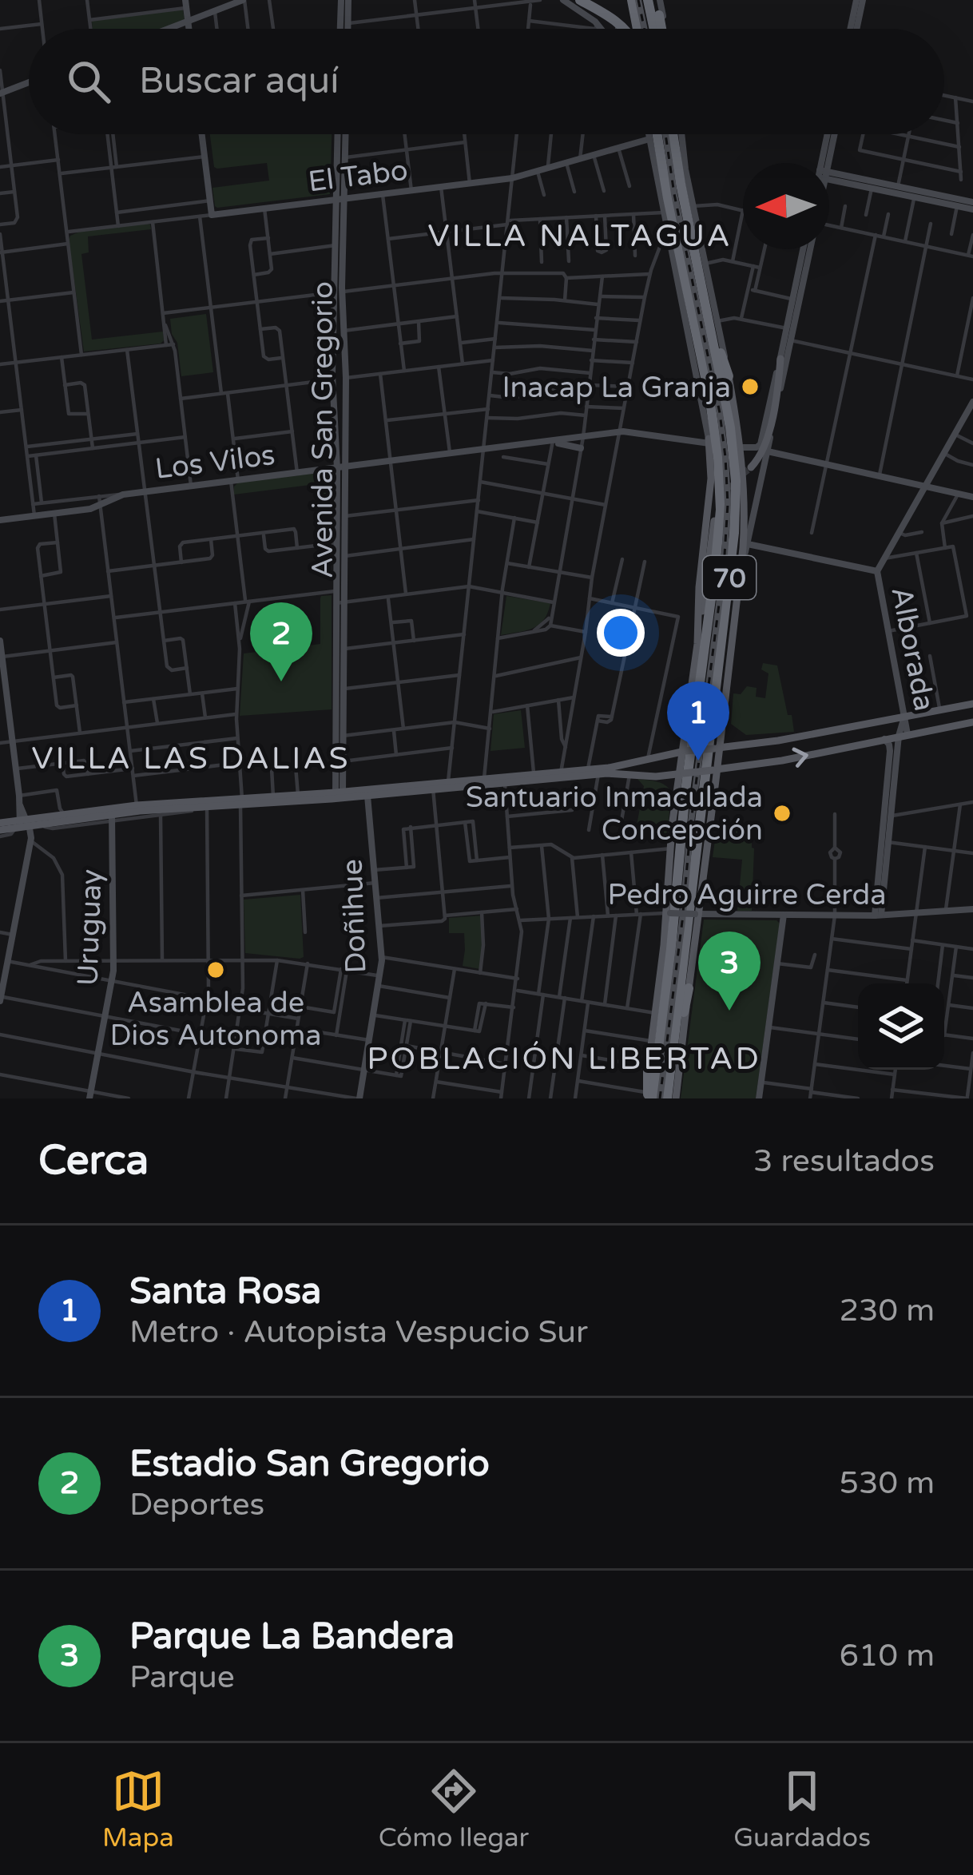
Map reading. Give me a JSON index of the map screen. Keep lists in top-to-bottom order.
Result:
{
  "streets": {
    "highway": ["70"],
    "street": [
      "El Tabo",
      "Avenida San Gregorio",
      "Los Vilos",
      "Alborada",
      "Pedro Aguirre Cerda",
      "Doñihue",
      "Uruguay"
    ]
  },
  "crossings": [
    ["El Tabo", "Avenida San Gregorio"],
    ["Avenida San Gregorio", "Los Vilos"]
  ],
  "districts": ["VILLA NALTAGUA", "VILLA LAS DALIAS", "POBLACIÓN LIBERTAD"],
  "places": ["Inacap La Granja", "Santuario Inmaculada Concepción", "Asamblea de Dios Autonoma"],
  "north": "left",
  "page": {
    "search": "Buscar aquí",
    "pins": ["2", "1", "3"],
    "heading": ["Cerca", "3 resultados"],
    "list": [
      {
        "mark": "1",
        "name": "Santa Rosa",
        "note": "Metro · Autopista Vespucio Sur",
        "value": "230 m"
      },
      {
        "mark": "2",
        "name": "Estadio San Gregorio",
        "note": "Deportes",
        "value": "530 m"
      },
      {
        "mark": "3",
        "name": "Parque La Bandera",
        "note": "Parque",
        "value": "610 m"
      }
    ],
    "nav": ["Mapa", "Cómo llegar", "Guardados"]
  }
}
